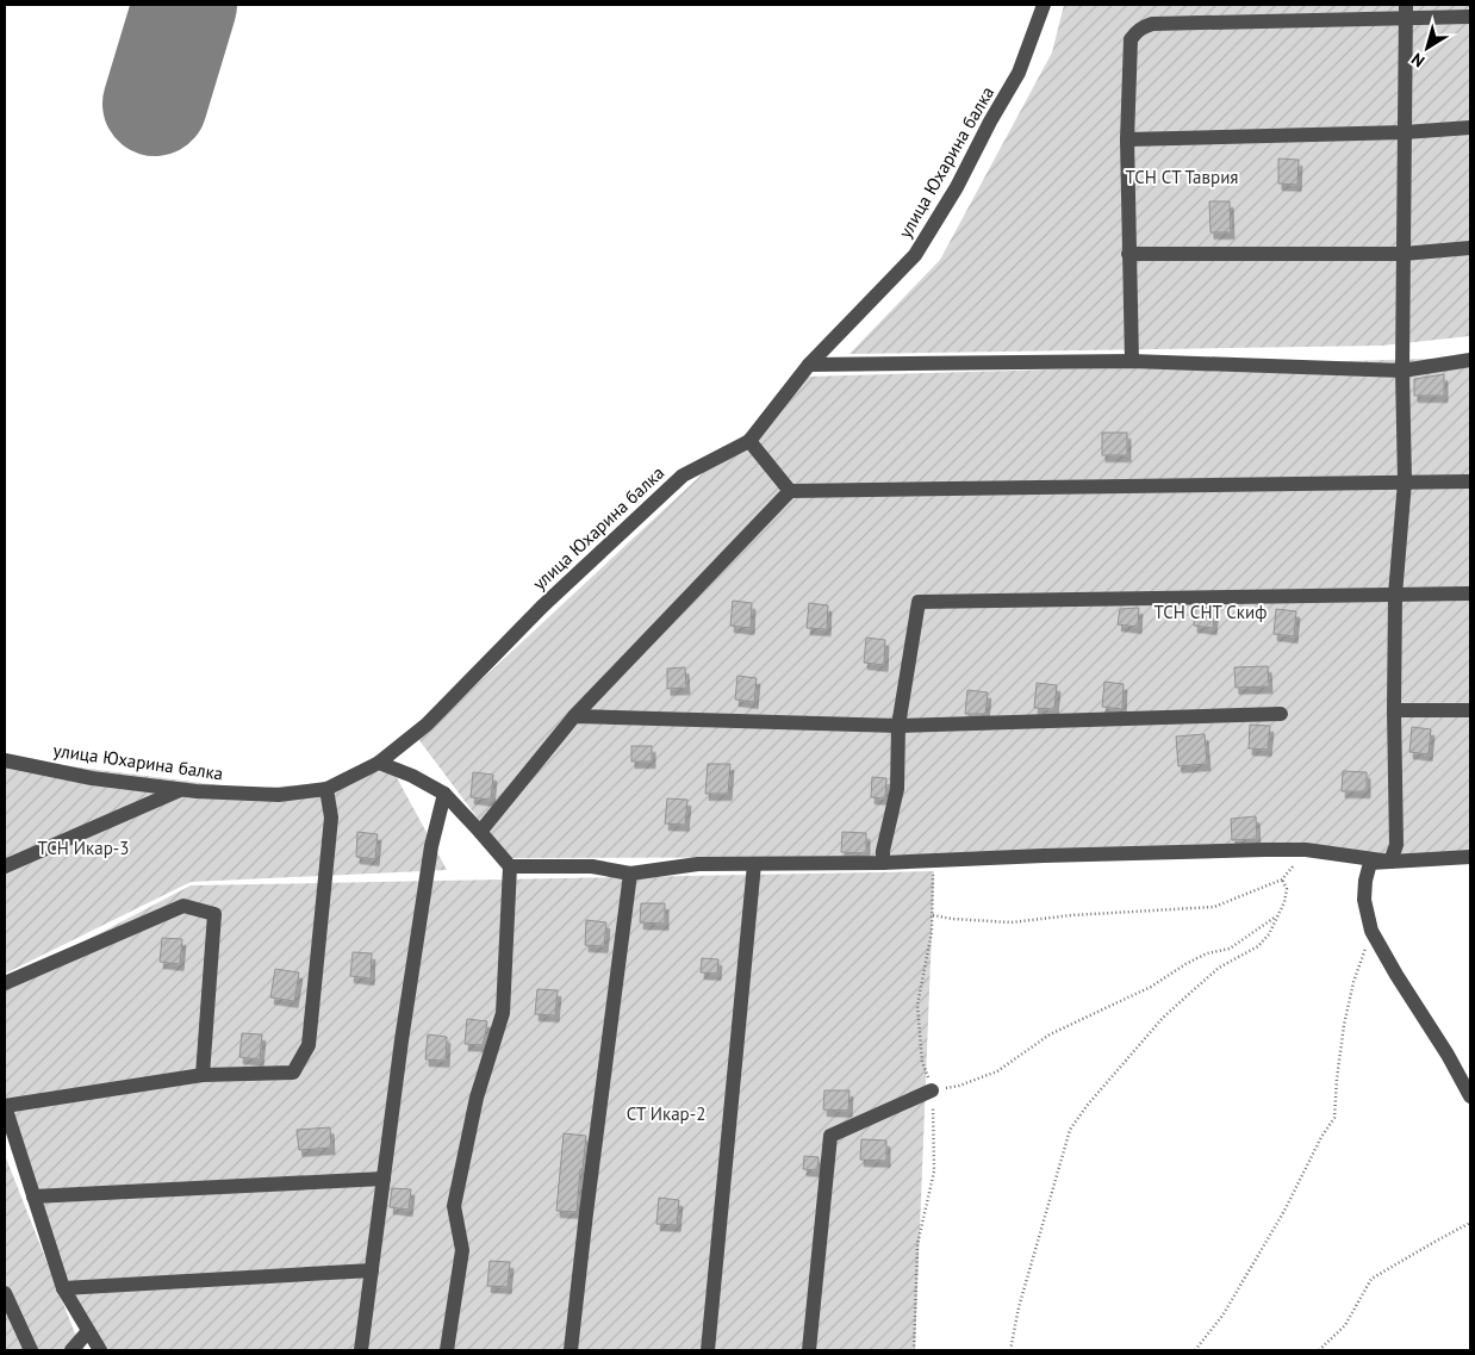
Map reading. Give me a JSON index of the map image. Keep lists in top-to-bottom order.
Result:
{
  "streets": {
    "street": ["улица Юхарина балка"]
  },
  "parks": [
    "ТСН СТ Таврия",
    "ТСН СНТ Скиф",
    "ТСН Икар-3",
    "СТ Икар-2"
  ],
  "north": "bottom left"
}
